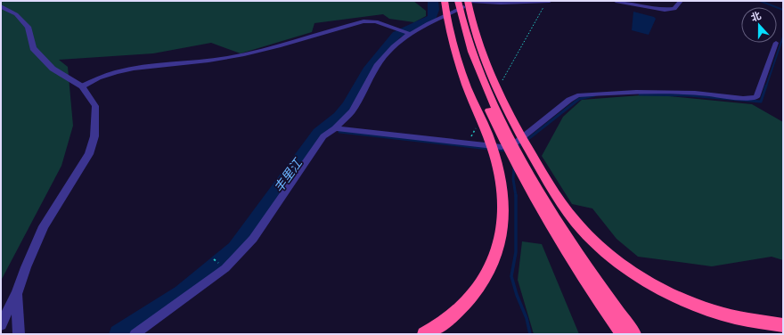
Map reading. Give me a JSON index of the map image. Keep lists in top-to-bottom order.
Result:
{
  "water": ["丰里江"],
  "north": "top"
}
